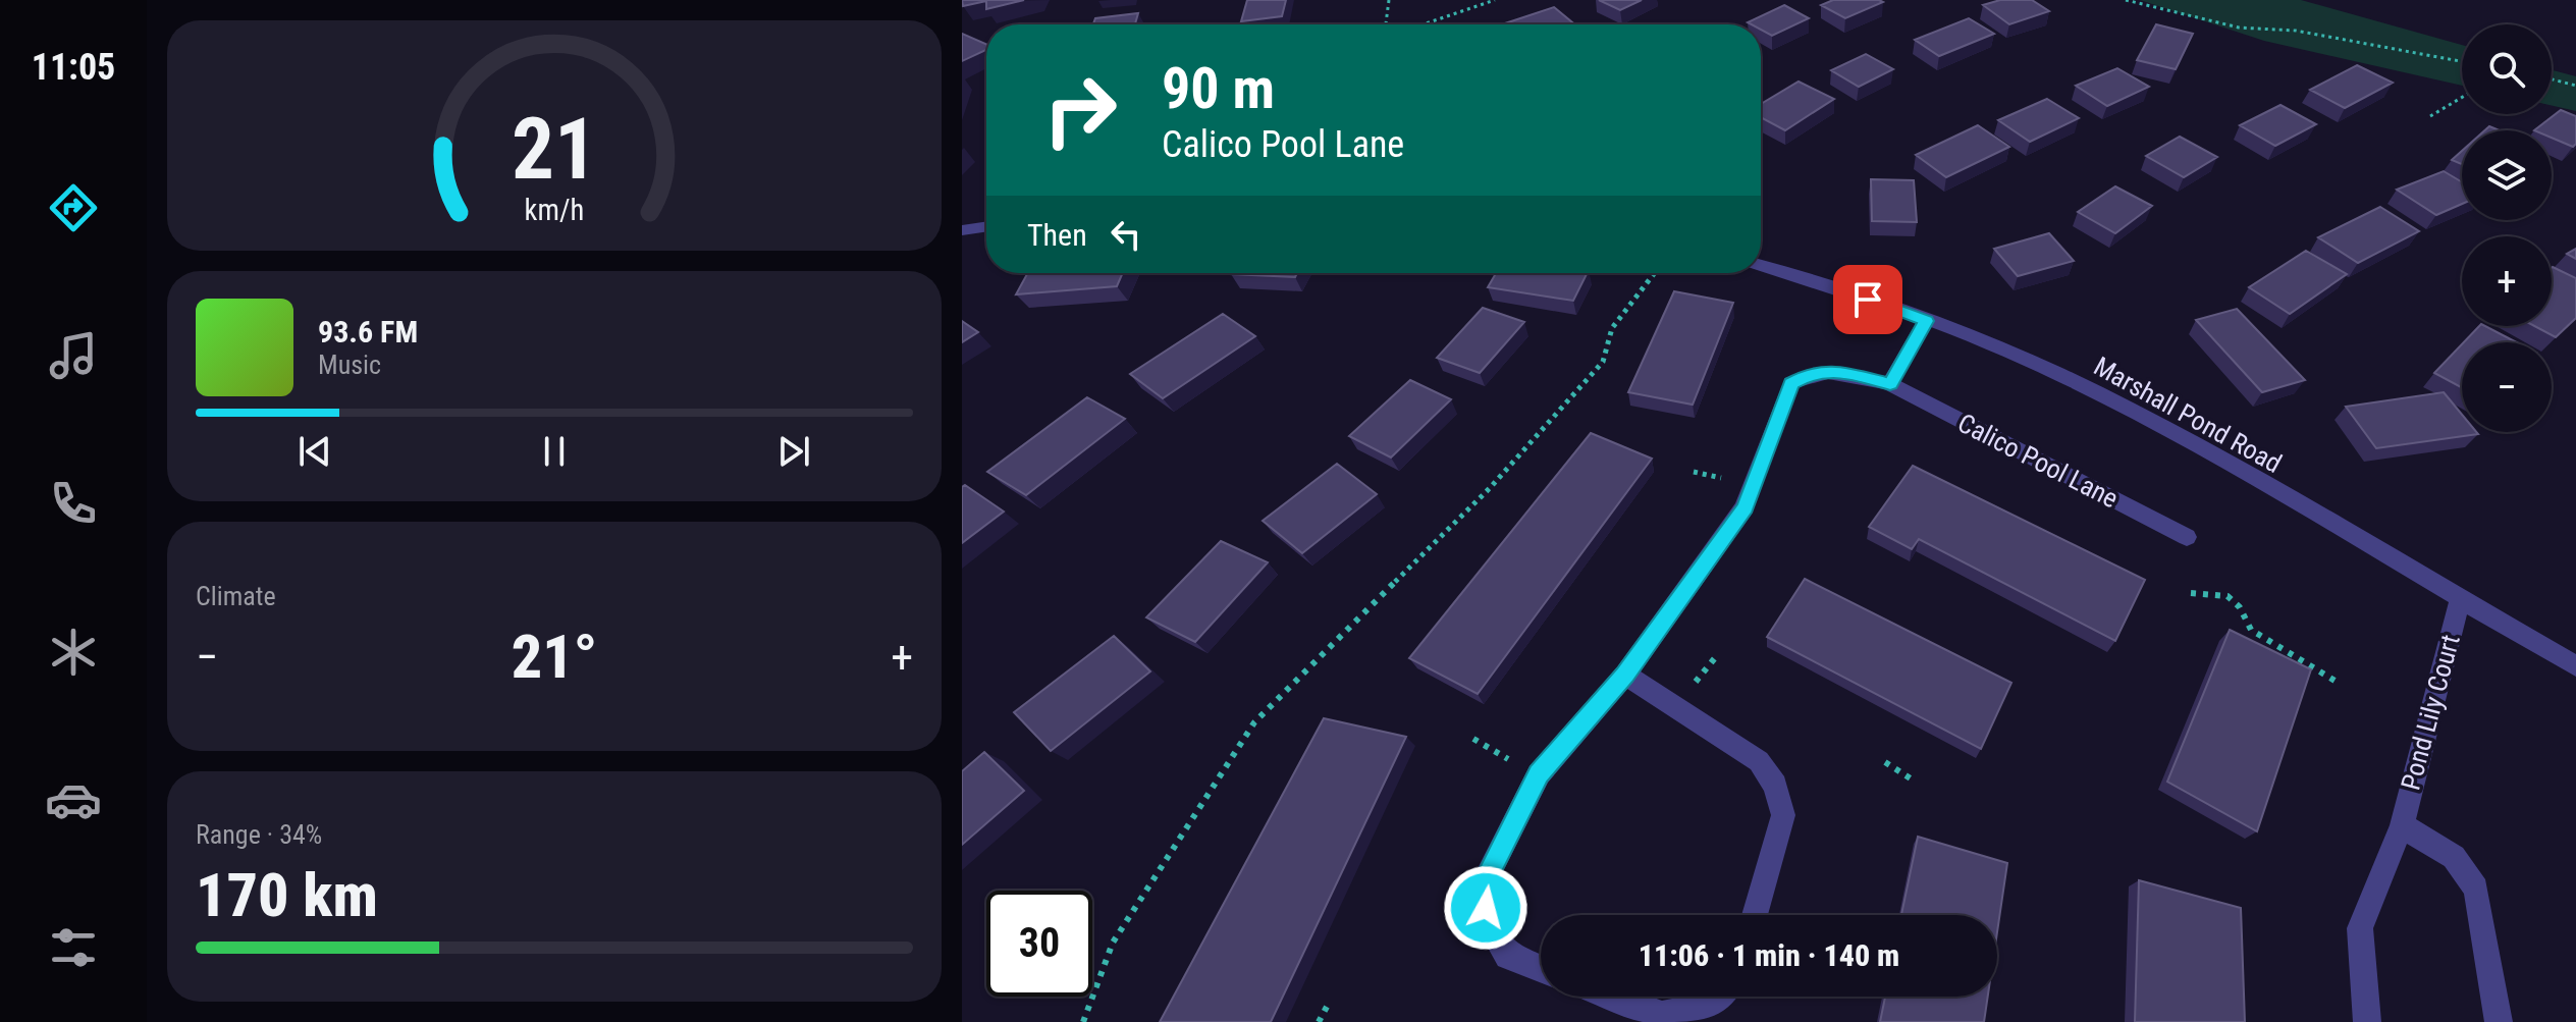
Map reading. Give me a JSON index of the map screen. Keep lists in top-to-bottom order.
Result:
{
  "streets": {
    "street": ["Marshall Pond Road", "Calico Pool Lane", "Pond Lily Court"]
  },
  "crossings": [
    ["Marshall Pond Road", "Pond Lily Court"]
  ],
  "page": {
    "tabs": "11:05",
    "map_buttons": ["+", "−"],
    "turn": ["90 m", "Calico Pool Lane"],
    "then": "Then",
    "song": ["93.6 FM", "Music"],
    "tile": [
      "Climate",
      ["Range · 34%", "170 km"]
    ],
    "heat": ["−", "21°", "+"],
    "limit": "30",
    "trip": "11:06 · 1 min · 140 m",
    "gauge": ["21", "km/h"]
  }
}
